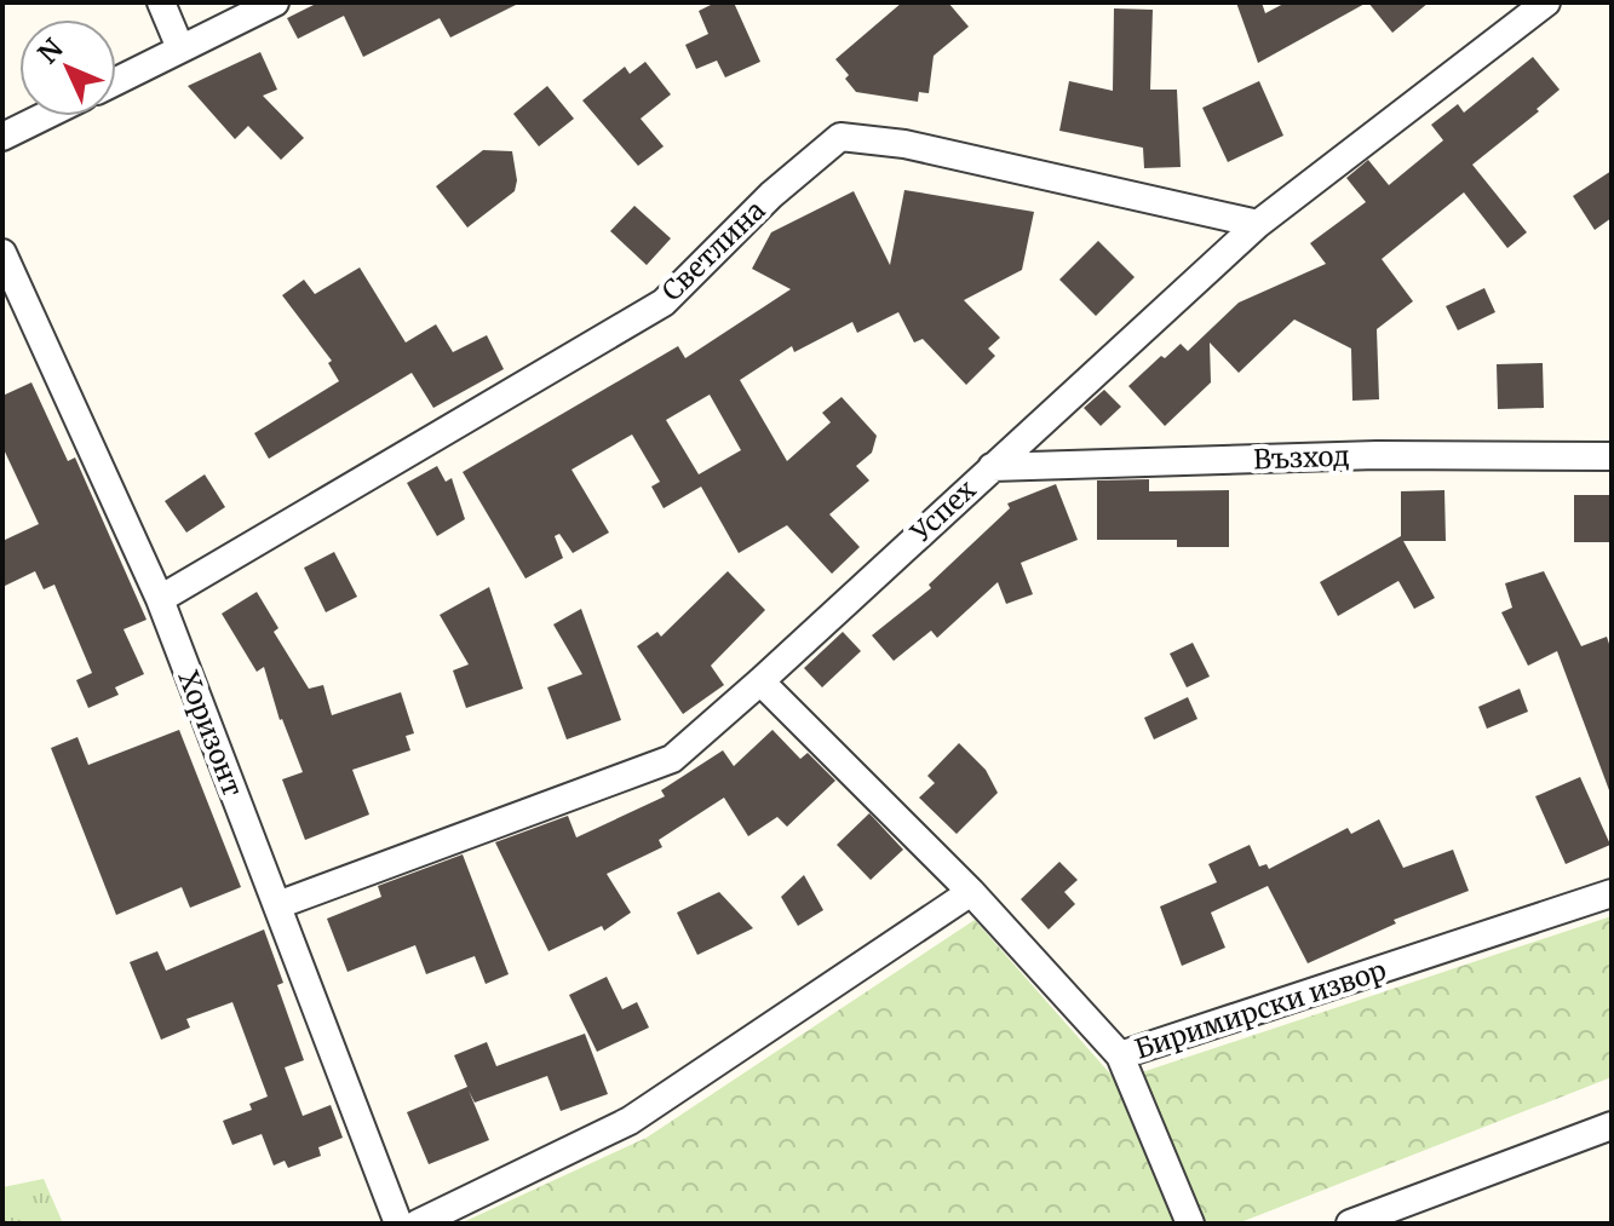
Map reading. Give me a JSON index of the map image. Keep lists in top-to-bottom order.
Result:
{
  "streets": {
    "street": [
      "Светлина",
      "Възход",
      "Успех",
      "Хоризонт",
      "Биримирски извор"
    ]
  },
  "crossings": [
    ["Светлина", "Успех"],
    ["Светлина", "Хоризонт"],
    ["Възход", "Успех"],
    ["Успех", "Хоризонт"],
    ["Успех", "Биримирски извор"]
  ],
  "north": "top left"
}
